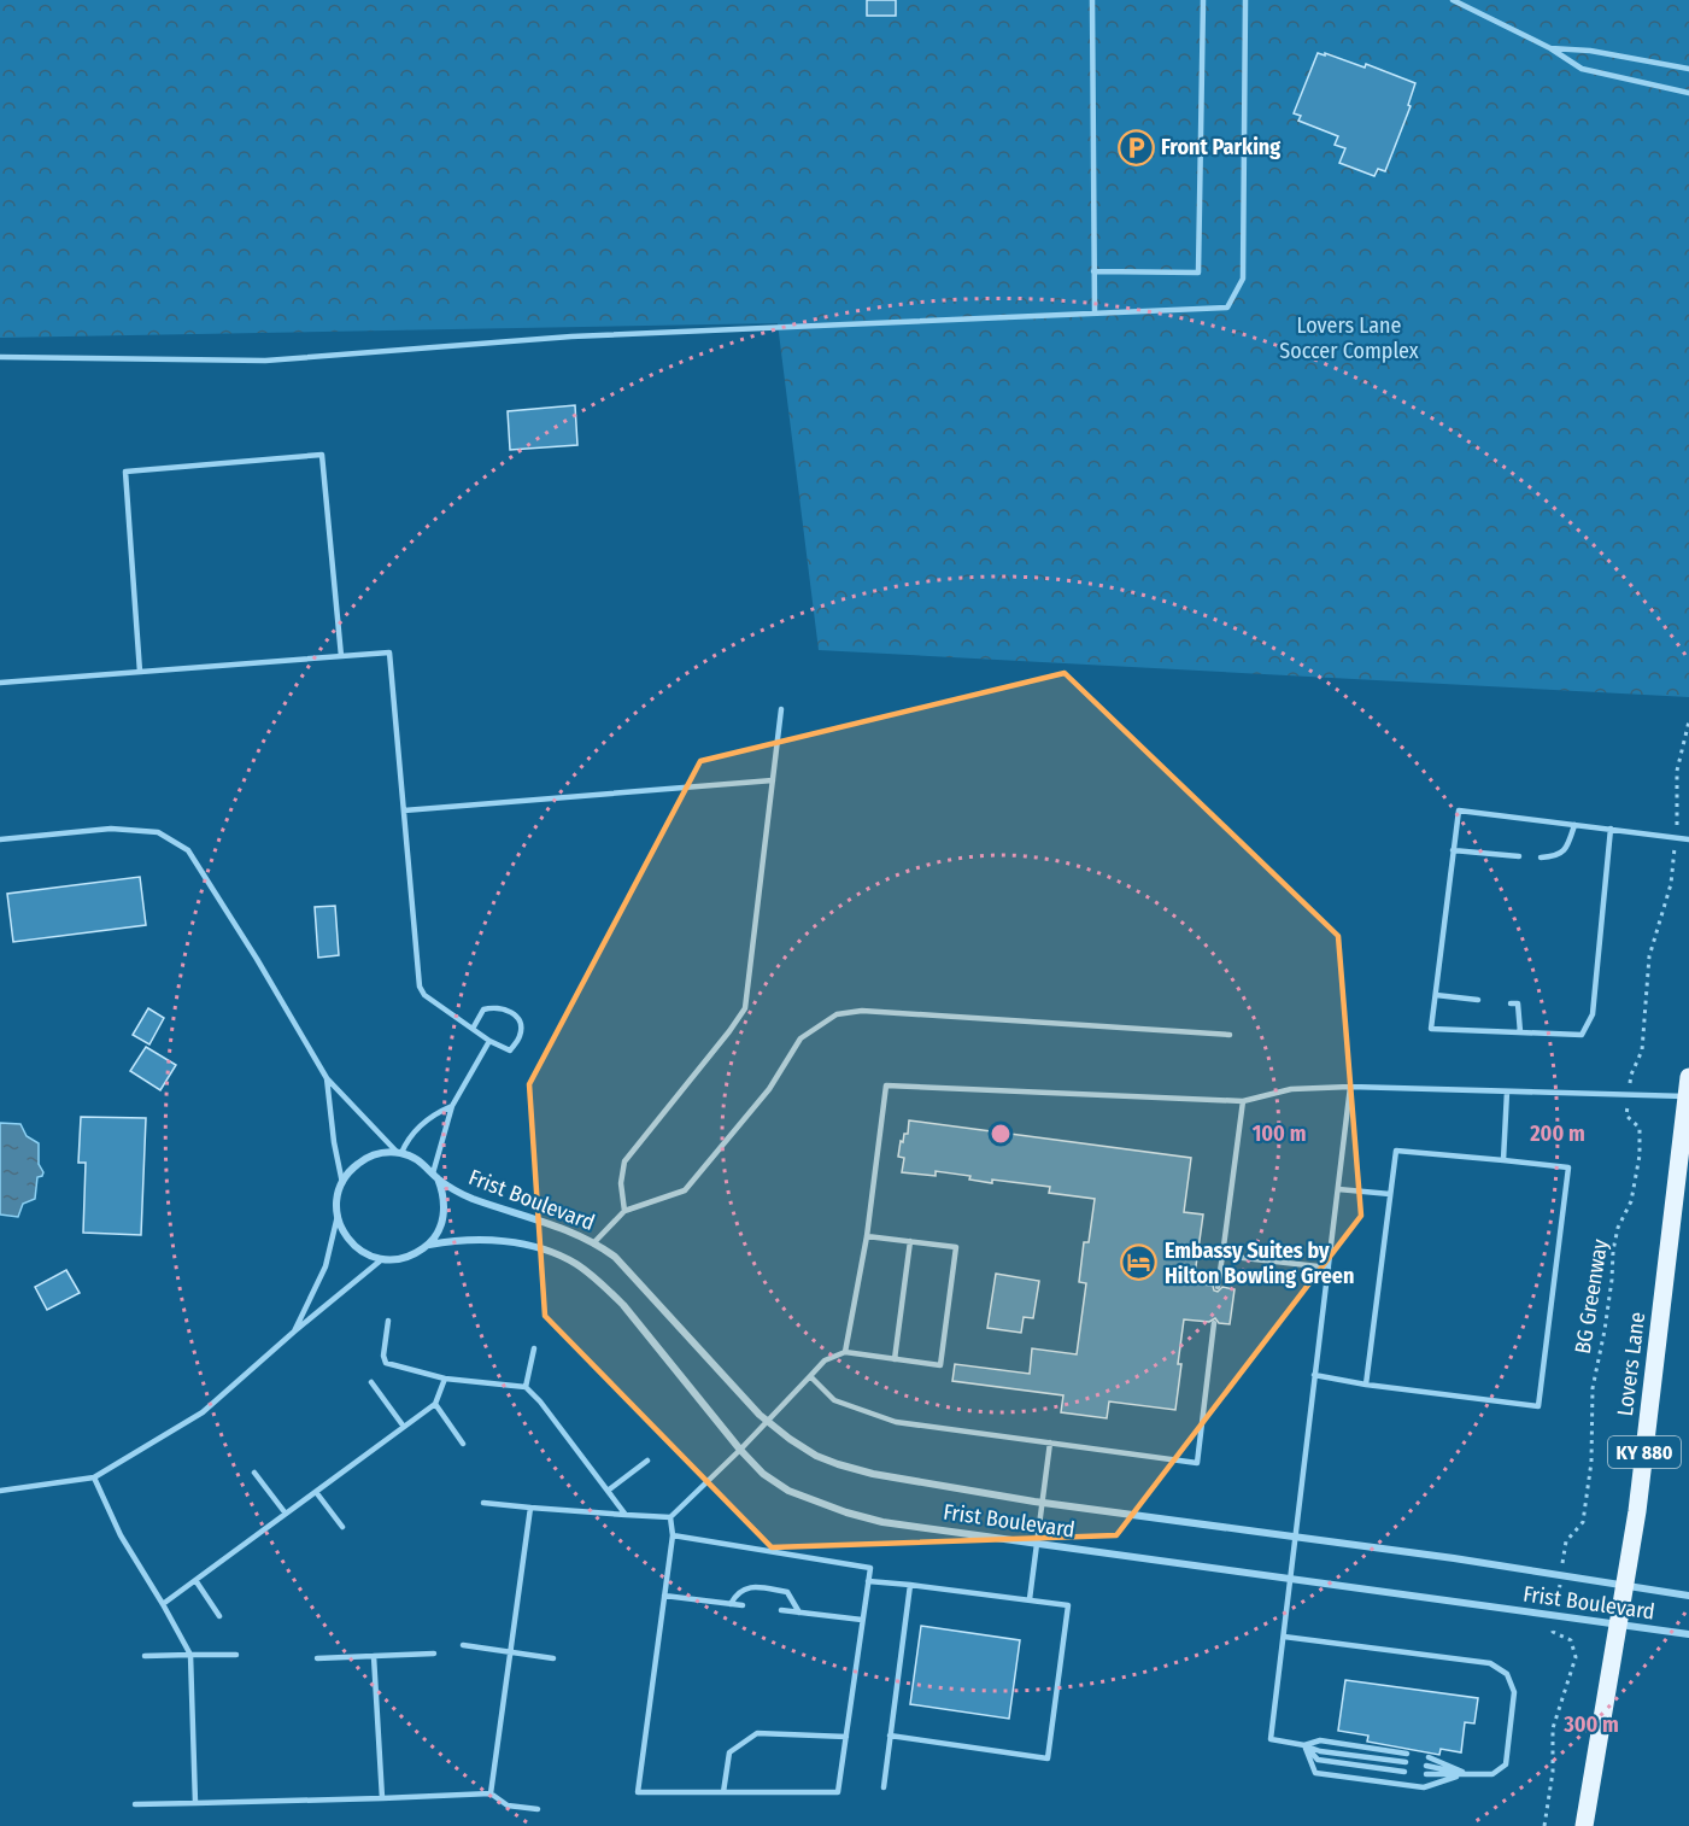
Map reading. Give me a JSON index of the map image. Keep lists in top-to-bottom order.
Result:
{
  "streets": {
    "main road": ["Lovers Lane", "KY 880"],
    "street": ["Frist Boulevard"],
    "path": ["BG Greenway"]
  },
  "crossings": [
    ["Frist Boulevard", "BG Greenway"],
    ["Frist Boulevard", "Lovers Lane"]
  ],
  "parks": ["Lovers Lane Soccer Complex"],
  "places": {
    "parking": ["Front Parking"],
    "hotel": ["Embassy Suites by Hilton Bowling Green"]
  },
  "rings": ["100 m", "200 m", "300 m"]
}
